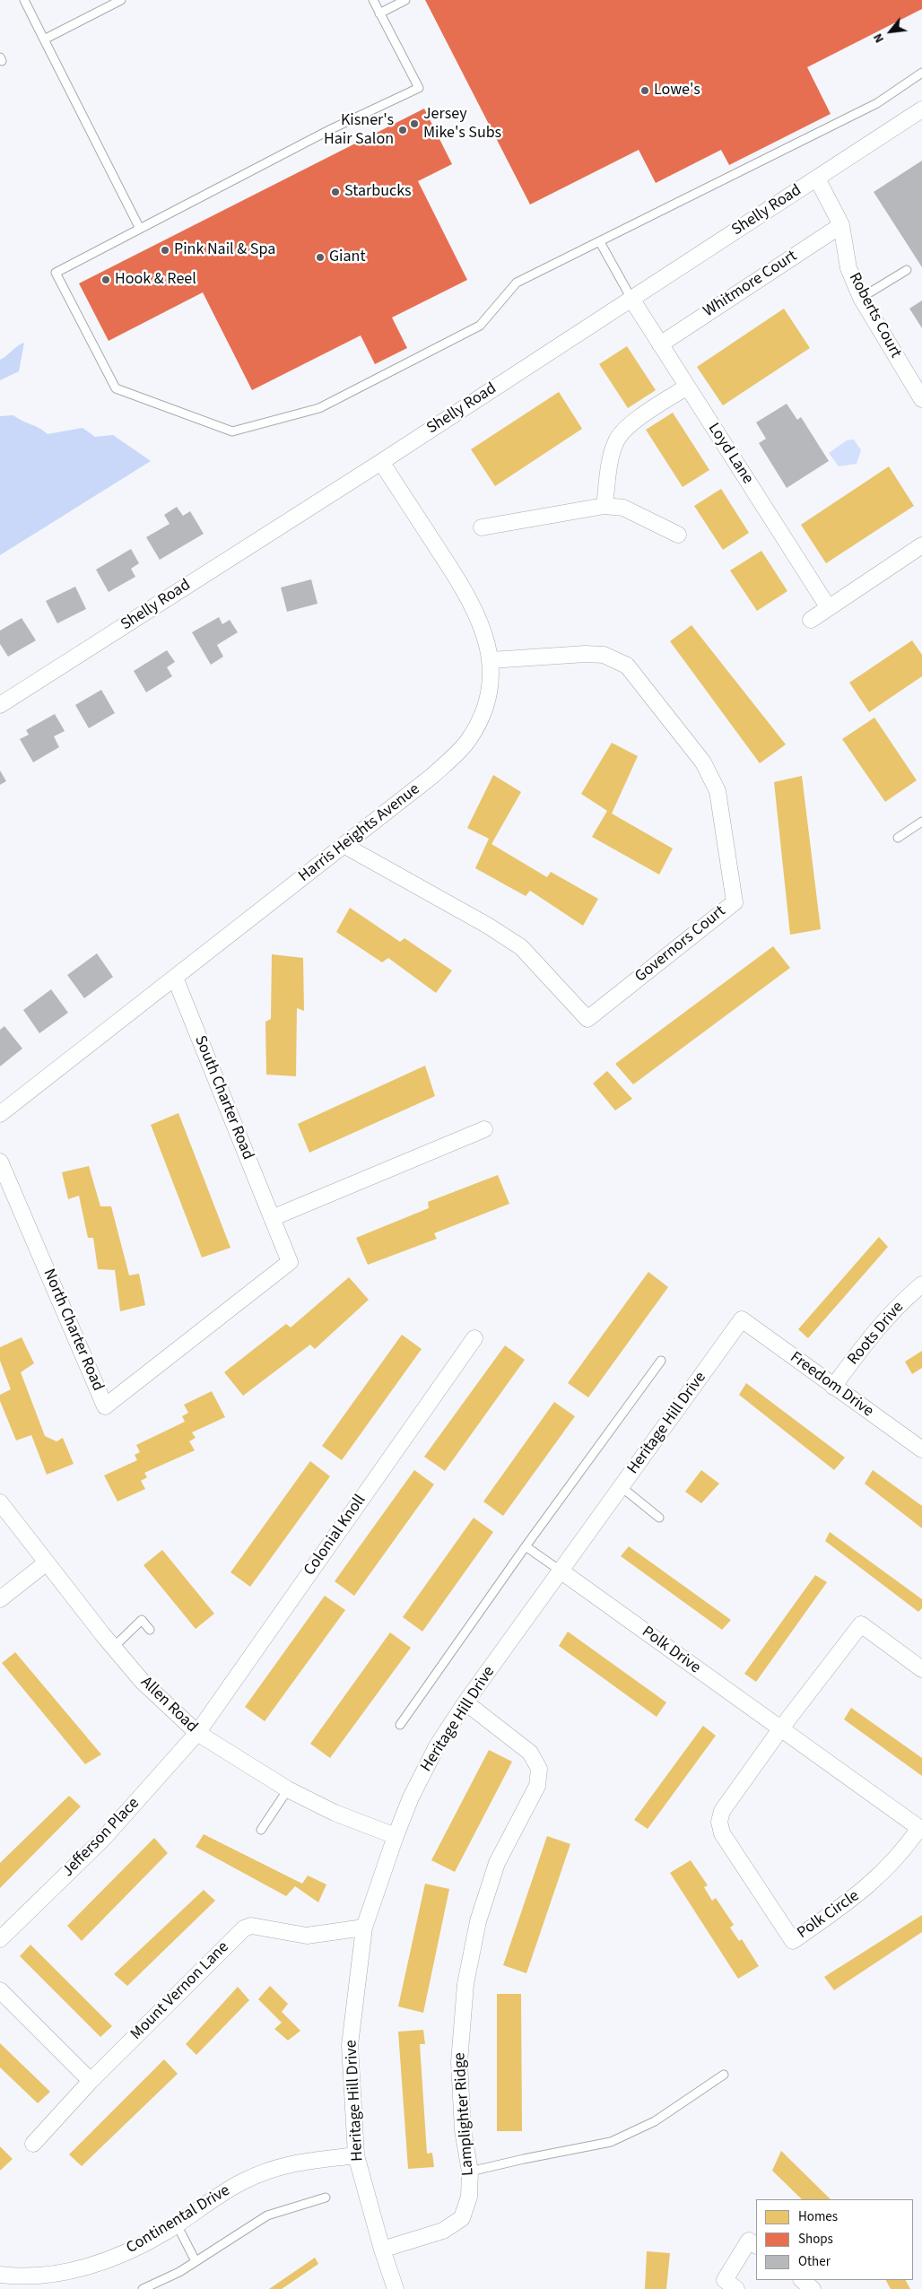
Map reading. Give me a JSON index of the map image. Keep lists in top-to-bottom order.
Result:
{
  "streets": {
    "street": [
      "Shelly Road",
      "Whitmore Court",
      "Roberts Court",
      "Loyd Lane",
      "Harris Heights Avenue",
      "Governors Court",
      "South Charter Road",
      "North Charter Road",
      "Roots Drive",
      "Freedom Drive",
      "Heritage Hill Drive",
      "Colonial Knoll",
      "Polk Drive",
      "Allen Road",
      "Jefferson Place",
      "Polk Circle",
      "Mount Vernon Lane",
      "Lamplighter Ridge",
      "Continental Drive"
    ]
  },
  "crossings": [
    ["Shelly Road", "Roberts Court"],
    ["Shelly Road", "Loyd Lane"],
    ["Shelly Road", "Harris Heights Avenue"],
    ["Whitmore Court", "Roberts Court"],
    ["Whitmore Court", "Loyd Lane"],
    ["Harris Heights Avenue", "Governors Court"],
    ["Harris Heights Avenue", "South Charter Road"],
    ["South Charter Road", "North Charter Road"],
    ["Roots Drive", "Freedom Drive"],
    ["Freedom Drive", "Heritage Hill Drive"],
    ["Heritage Hill Drive", "Polk Drive"],
    ["Heritage Hill Drive", "Allen Road"],
    ["Heritage Hill Drive", "Mount Vernon Lane"],
    ["Heritage Hill Drive", "Lamplighter Ridge"],
    ["Heritage Hill Drive", "Continental Drive"],
    ["Colonial Knoll", "Allen Road"],
    ["Colonial Knoll", "Jefferson Place"],
    ["Polk Drive", "Polk Circle"],
    ["Allen Road", "Jefferson Place"]
  ],
  "places": [
    "Lowe's",
    "Jersey Mike's Subs",
    "Kisner's Hair Salon",
    "Starbucks",
    "Pink Nail & Spa",
    "Giant",
    "Hook & Reel"
  ],
  "legend": ["Homes", "Shops", "Other"],
  "north": "bottom left"
}
